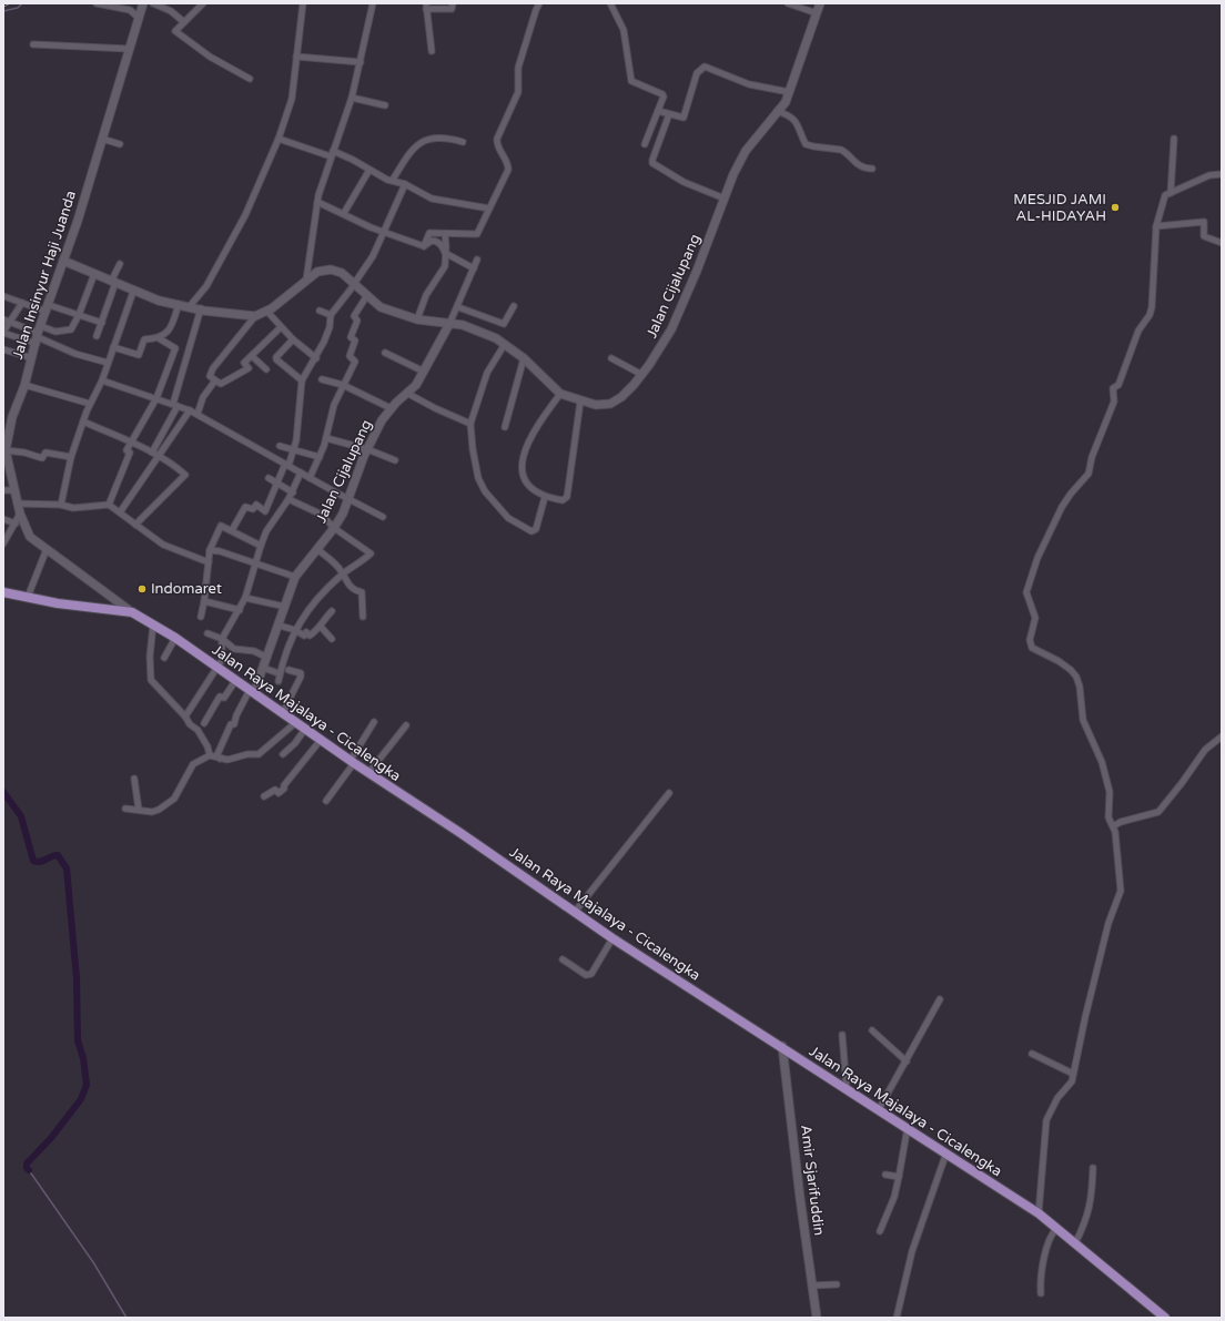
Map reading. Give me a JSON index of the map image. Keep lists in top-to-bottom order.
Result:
{
  "streets": {
    "main road": ["Jalan Raya Majalaya - Cicalengka"],
    "street": ["Jalan Insinyur Haji Juanda", "Jalan Cijalupang", "Amir Sjarifuddin"]
  },
  "crossings": [
    ["Jalan Insinyur Haji Juanda", "Jalan Raya Majalaya - Cicalengka"],
    ["Jalan Cijalupang", "Jalan Raya Majalaya - Cicalengka"],
    ["Jalan Raya Majalaya - Cicalengka", "Amir Sjarifuddin"]
  ],
  "places": ["MESJID JAMI AL-HIDAYAH", "Indomaret"]
}
